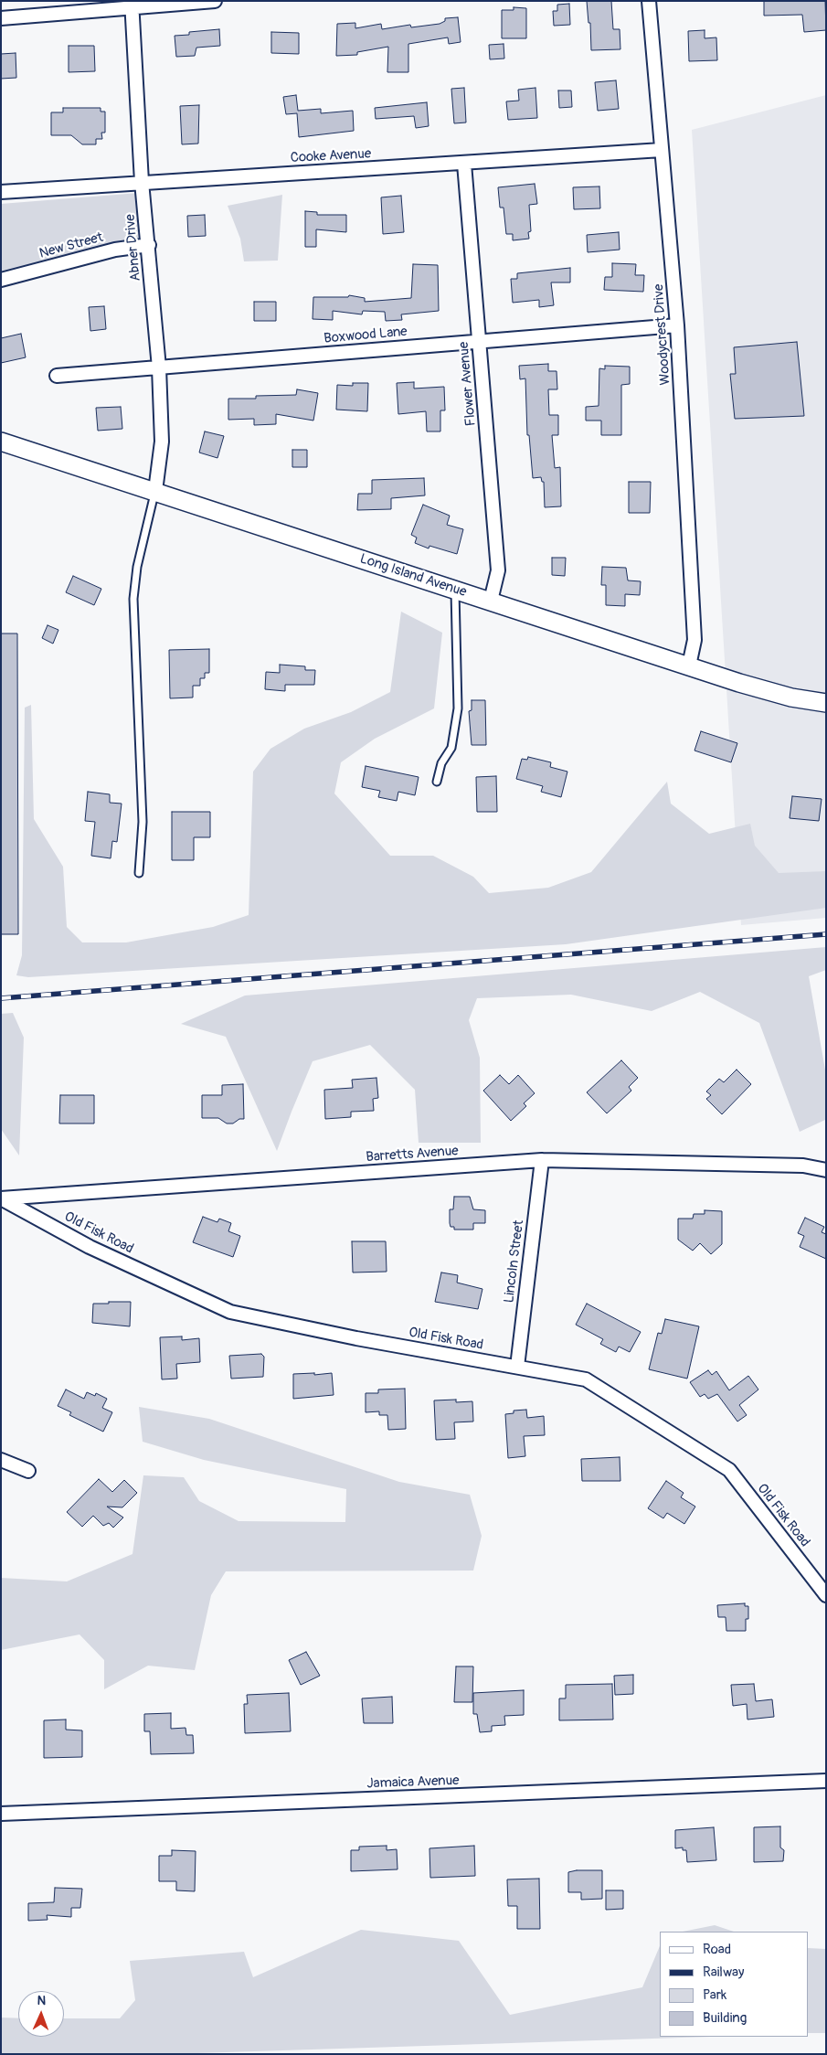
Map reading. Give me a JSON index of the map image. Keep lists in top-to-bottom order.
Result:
{
  "streets": {
    "street": [
      "Cooke Avenue",
      "New Street",
      "Abner Drive",
      "Woodycrest Drive",
      "Boxwood Lane",
      "Flower Avenue",
      "Long Island Avenue",
      "Barretts Avenue",
      "Old Fisk Road",
      "Lincoln Street",
      "Jamaica Avenue"
    ]
  },
  "crossings": [
    ["Cooke Avenue", "Abner Drive"],
    ["Cooke Avenue", "Woodycrest Drive"],
    ["Cooke Avenue", "Flower Avenue"],
    ["New Street", "Abner Drive"],
    ["Abner Drive", "Boxwood Lane"],
    ["Abner Drive", "Long Island Avenue"],
    ["Woodycrest Drive", "Boxwood Lane"],
    ["Woodycrest Drive", "Long Island Avenue"],
    ["Boxwood Lane", "Flower Avenue"],
    ["Flower Avenue", "Long Island Avenue"],
    ["Barretts Avenue", "Old Fisk Road"],
    ["Barretts Avenue", "Lincoln Street"],
    ["Old Fisk Road", "Lincoln Street"]
  ],
  "legend": [
    "Road",
    "Railway",
    "Park",
    "Building"
  ],
  "north": "top"
}
